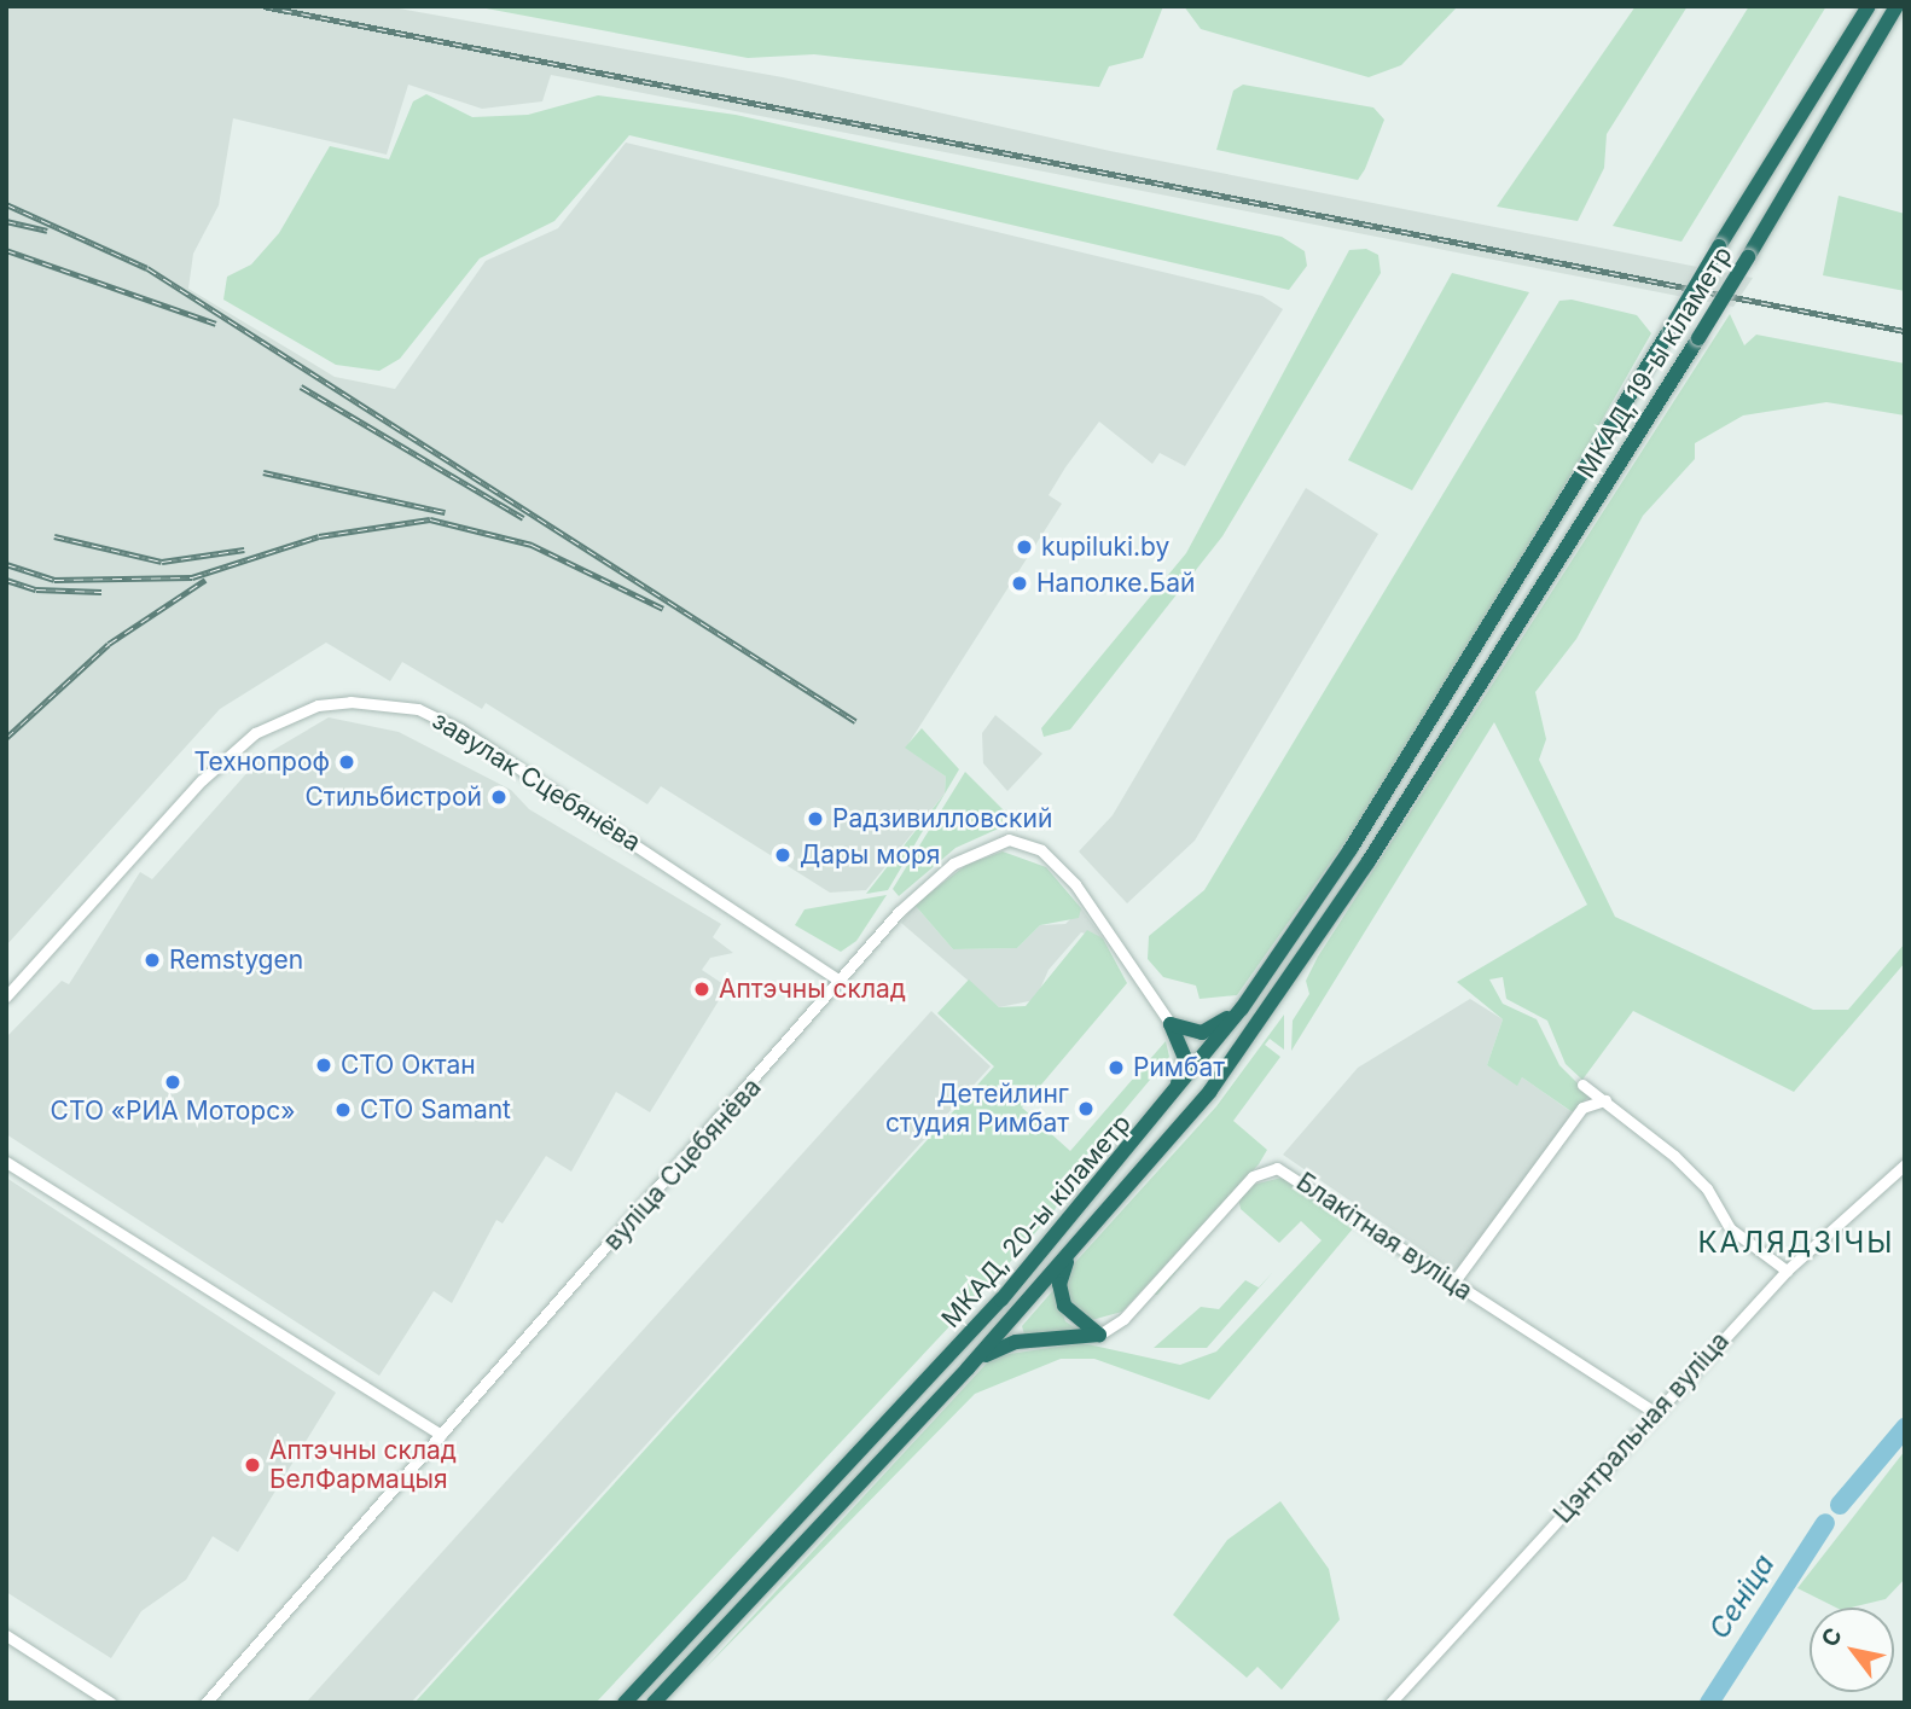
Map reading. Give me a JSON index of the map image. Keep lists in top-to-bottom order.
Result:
{
  "streets": {
    "highway": ["МКАД, 19-ы кіламетр", "МКАД, 20-ы кіламетр"],
    "street": [
      "завулак Сцебянёва",
      "вуліца Сцебянёва",
      "Блакітная вуліца",
      "Цэнтральная вуліца"
    ]
  },
  "crossings": [
    ["МКАД, 19-ы кіламетр", "МКАД, 20-ы кіламетр"],
    ["завулак Сцебянёва", "вуліца Сцебянёва"],
    ["Блакітная вуліца", "Цэнтральная вуліца"]
  ],
  "districts": ["КАЛЯДЗІЧЫ"],
  "water": ["Сеніца"],
  "places": [
    "kupiluki.by",
    "Наполке.Бай",
    "Технопроф",
    "Стильбистрой",
    "Радзивилловский",
    "Дары моря",
    "Remstygen",
    "Аптэчны склад",
    "СТО Октан",
    "Римбат",
    "СТО «РИА Моторс»",
    "Детейлинг студия Римбат",
    "СТО Samant",
    "Аптэчны склад БелФармацыя"
  ],
  "north": "top left"
}
